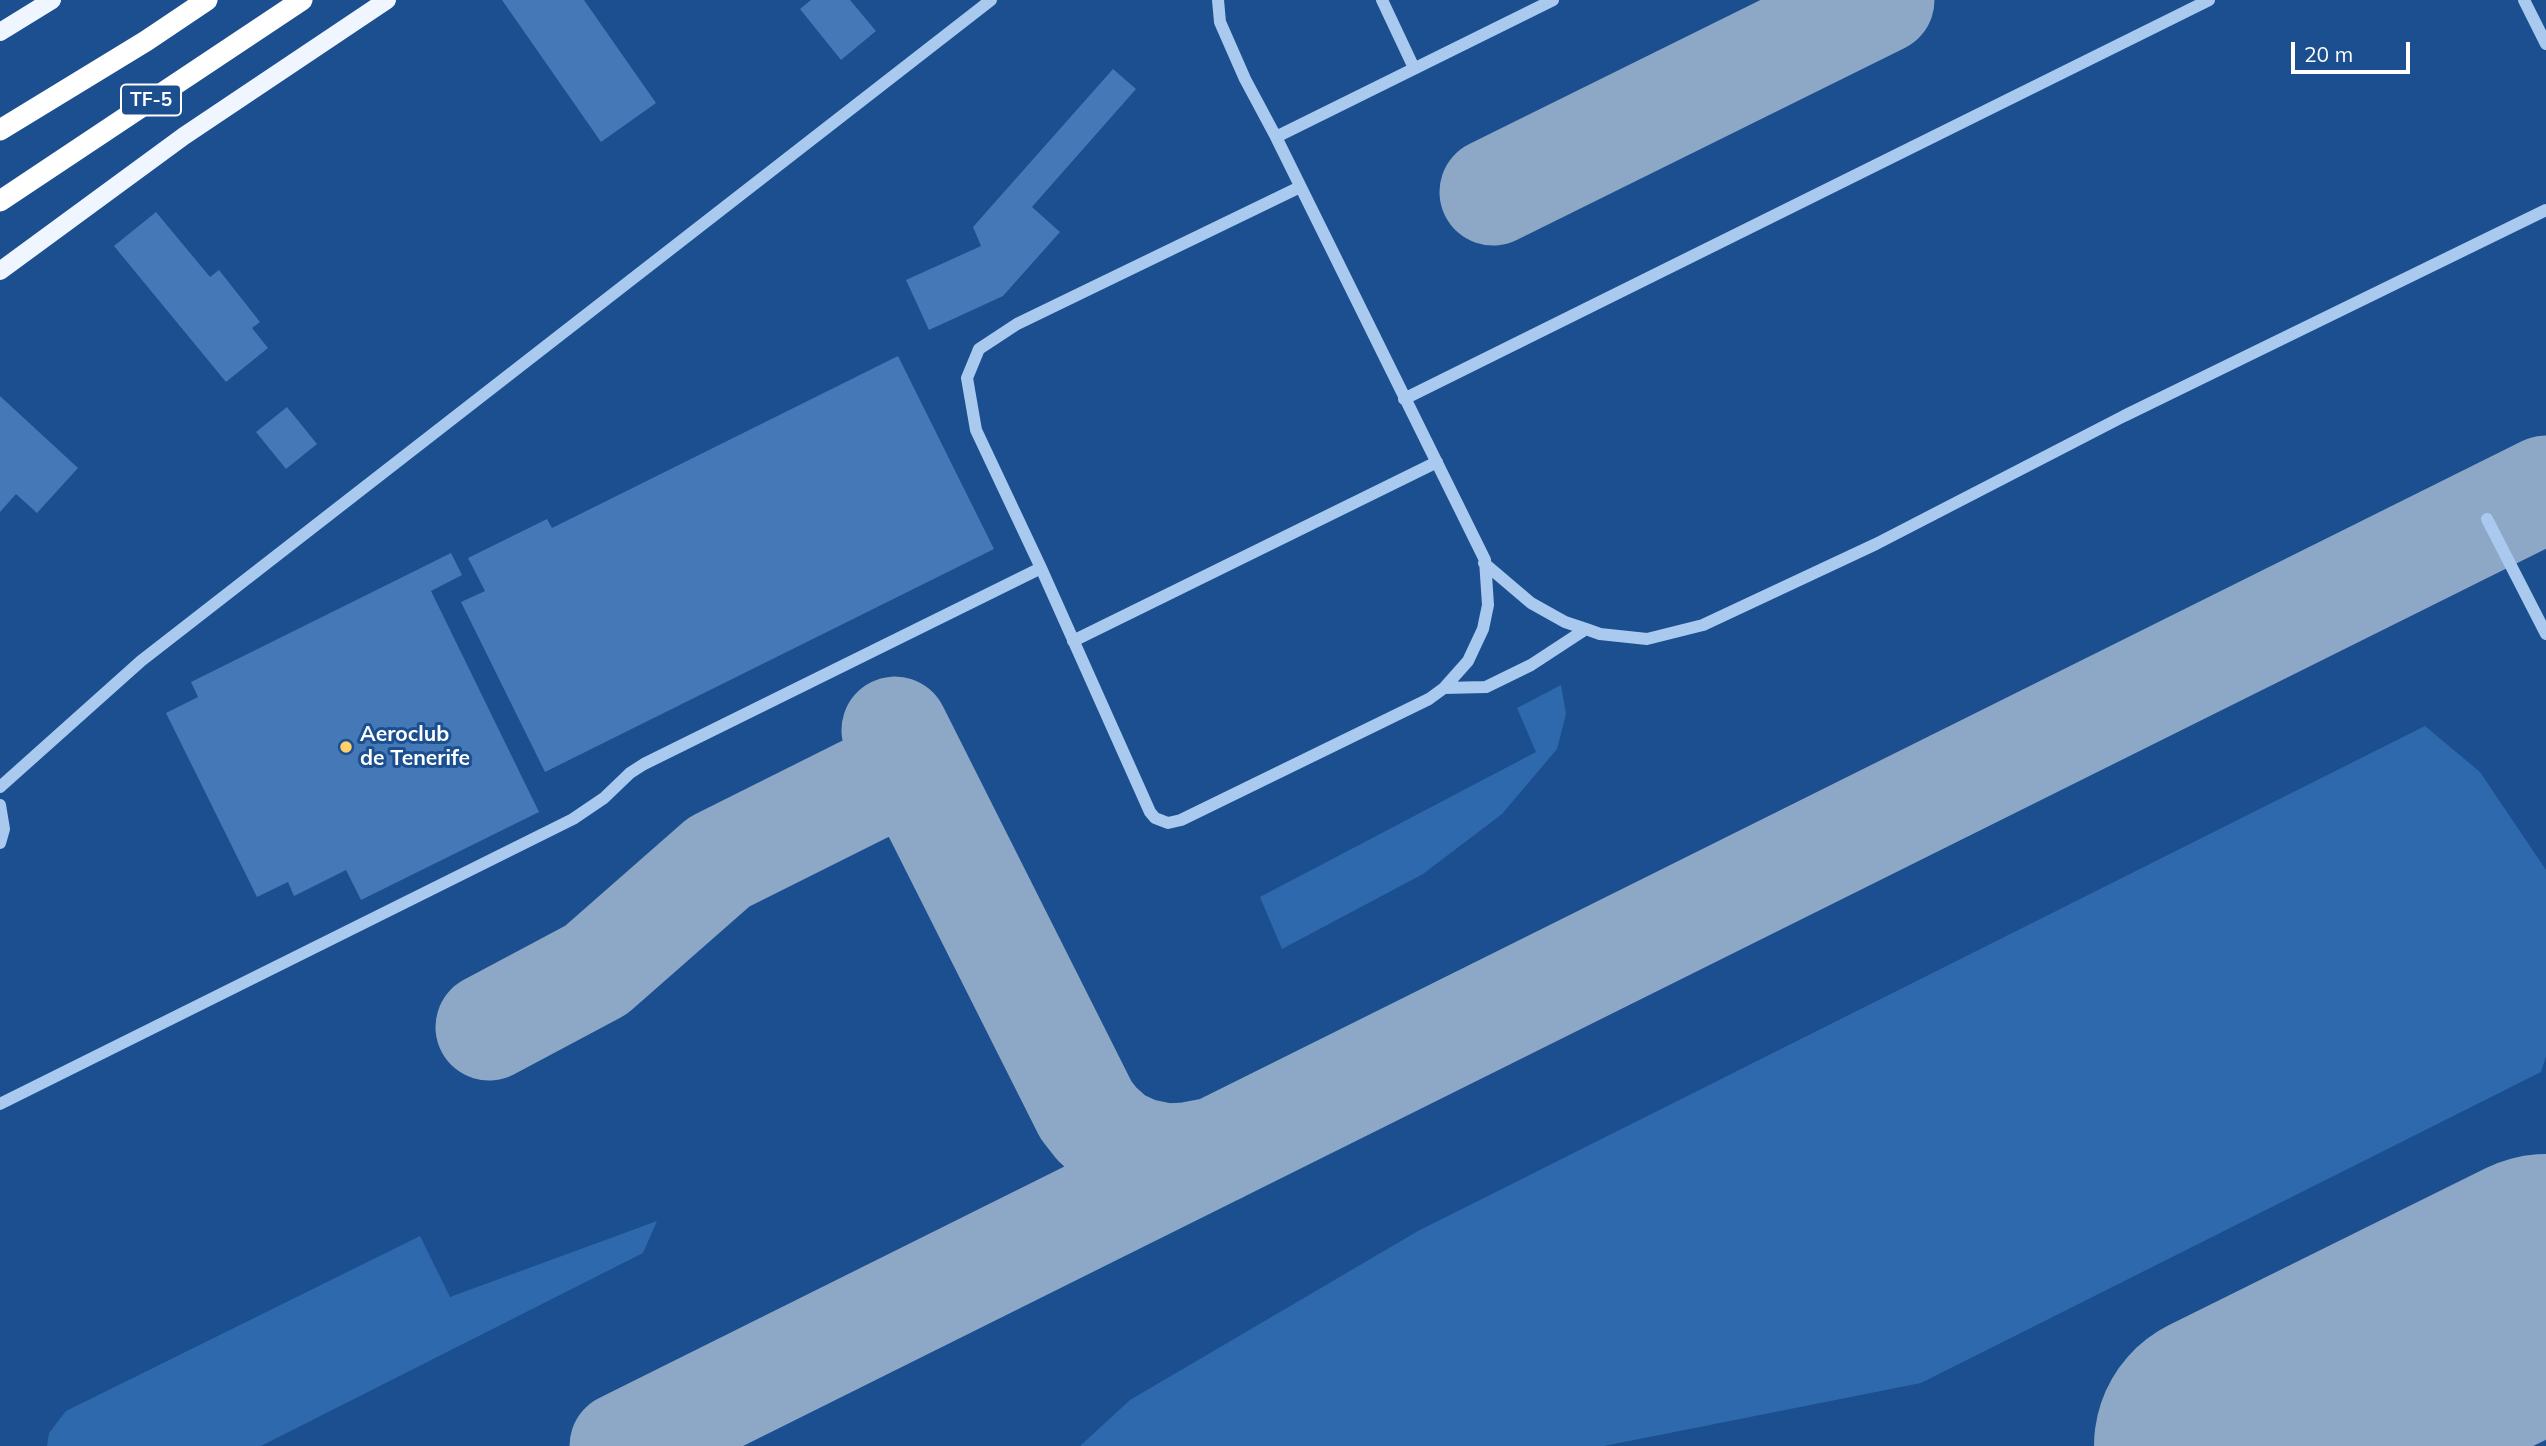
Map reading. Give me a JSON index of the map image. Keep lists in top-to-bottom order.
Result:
{
  "streets": {
    "highway": ["TF-5"]
  },
  "places": ["Aeroclub de Tenerife"],
  "scale_bar": "20 m"
}
